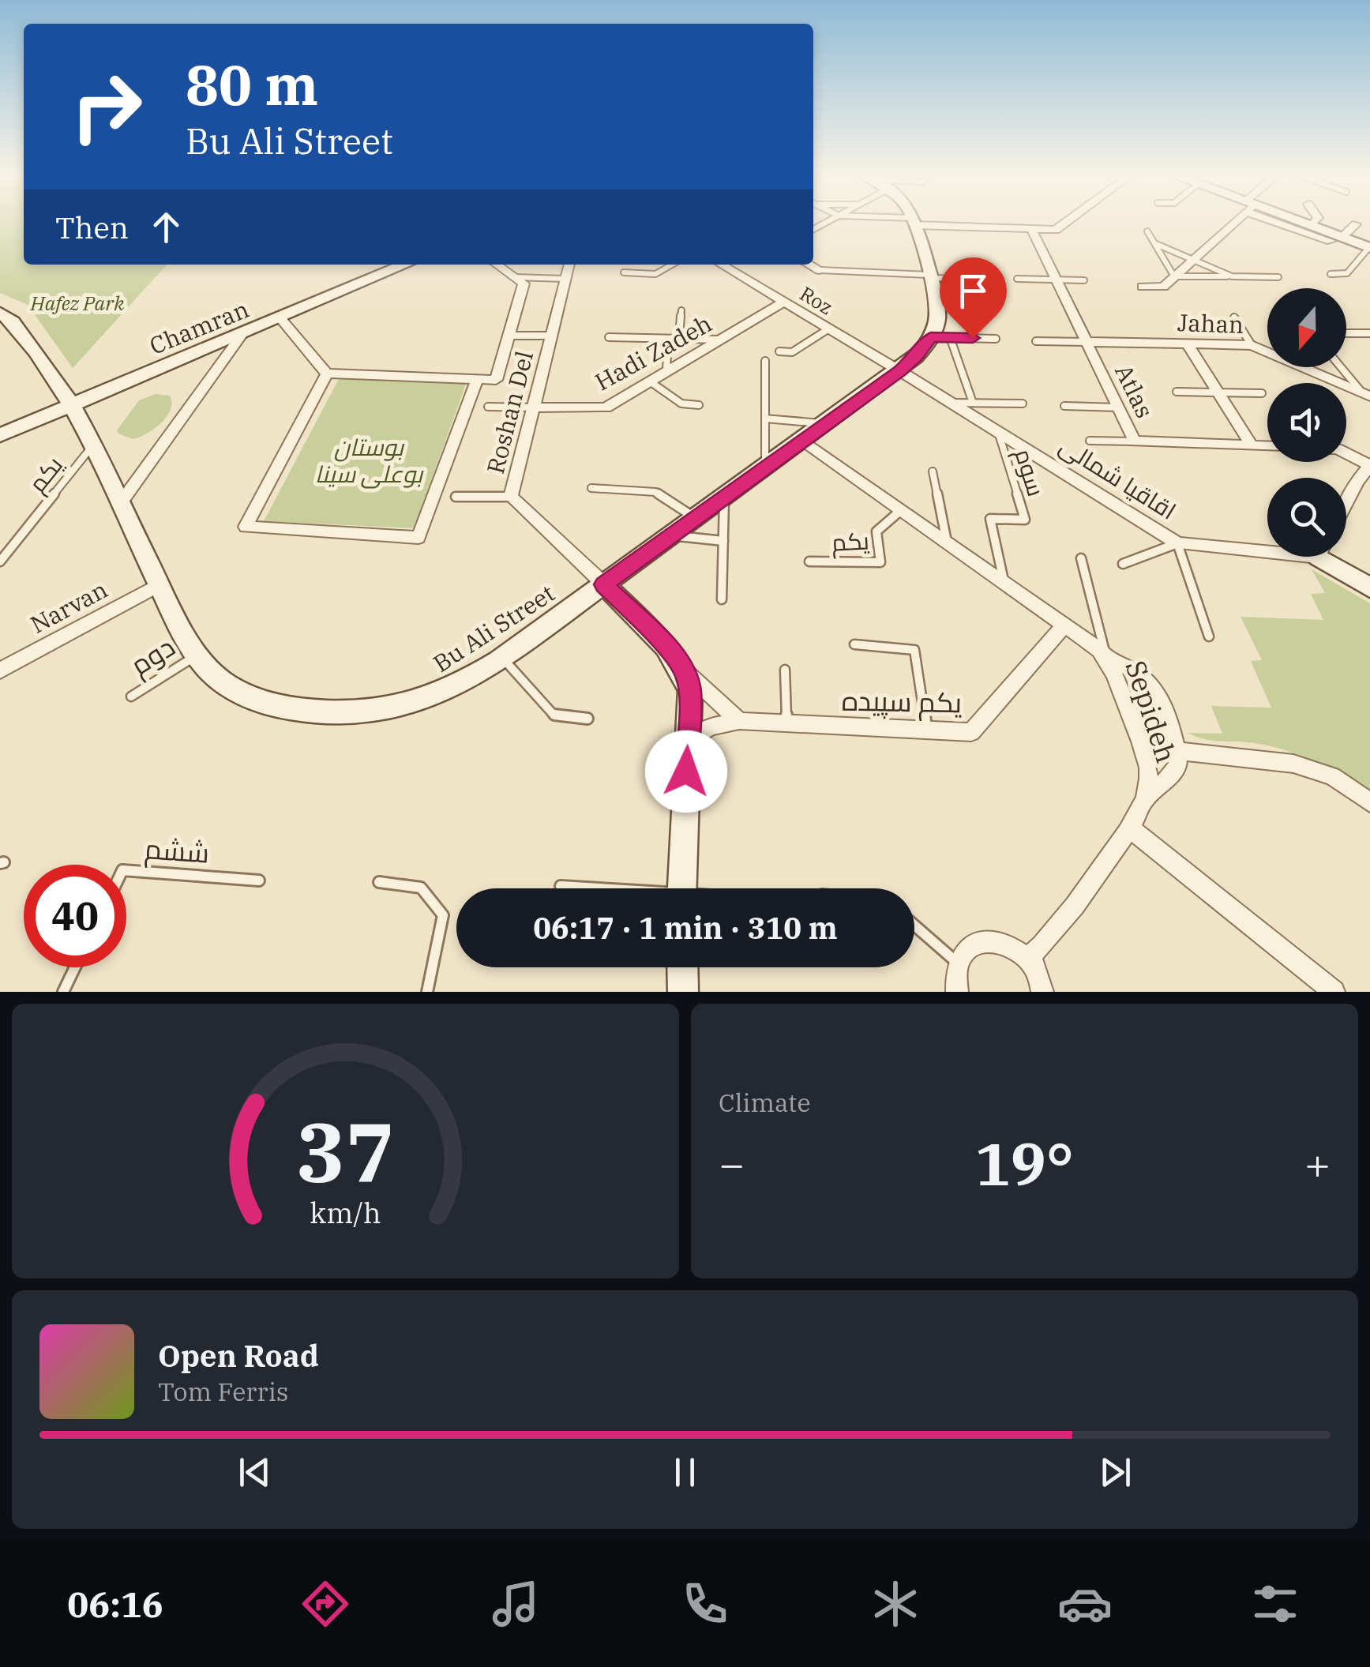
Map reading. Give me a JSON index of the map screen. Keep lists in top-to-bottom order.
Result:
{
  "streets": {
    "street": [
      "Roz",
      "Jahan",
      "Chamran",
      "Hadi Zadeh",
      "Atlas",
      "Roshan Del",
      "اقاقیا شمالی",
      "Narvan",
      "Bu Ali Street",
      "یکم سپیده",
      "Sepideh"
    ],
    "lane": [
      "سوم",
      "یکم",
      "دوم",
      "ششم"
    ]
  },
  "crossings": [
    ["Roz", "Hadi Zadeh"],
    ["Roz", "اقاقیا شمالی"],
    ["Roz", "Bu Ali Street"],
    ["Jahan", "Atlas"],
    ["Chamran", "Bu Ali Street"],
    ["Hadi Zadeh", "Roshan Del"],
    ["Roshan Del", "Bu Ali Street"],
    ["سوم", "اقاقیا شمالی"],
    ["سوم", "Sepideh"],
    ["یکم", "Bu Ali Street"],
    ["یکم", "Sepideh"],
    ["اقاقیا شمالی", "Bu Ali Street"],
    ["Narvan", "Bu Ali Street"],
    ["Bu Ali Street", "دوم"],
    ["Bu Ali Street", "Sepideh"],
    ["یکم سپیده", "Sepideh"]
  ],
  "parks": ["Hafez Park", "بوستان بوعلی سینا"],
  "north": "bottom",
  "page": {
    "turn": ["80 m", "Bu Ali Street"],
    "then": "Then",
    "limit": "40",
    "trip": "06:17 · 1 min · 310 m",
    "tile": "Climate",
    "heat": ["−", "19°", "+"],
    "song": ["Open Road", "Tom Ferris"],
    "tabs": "06:16",
    "gauge": ["37", "km/h"]
  }
}
